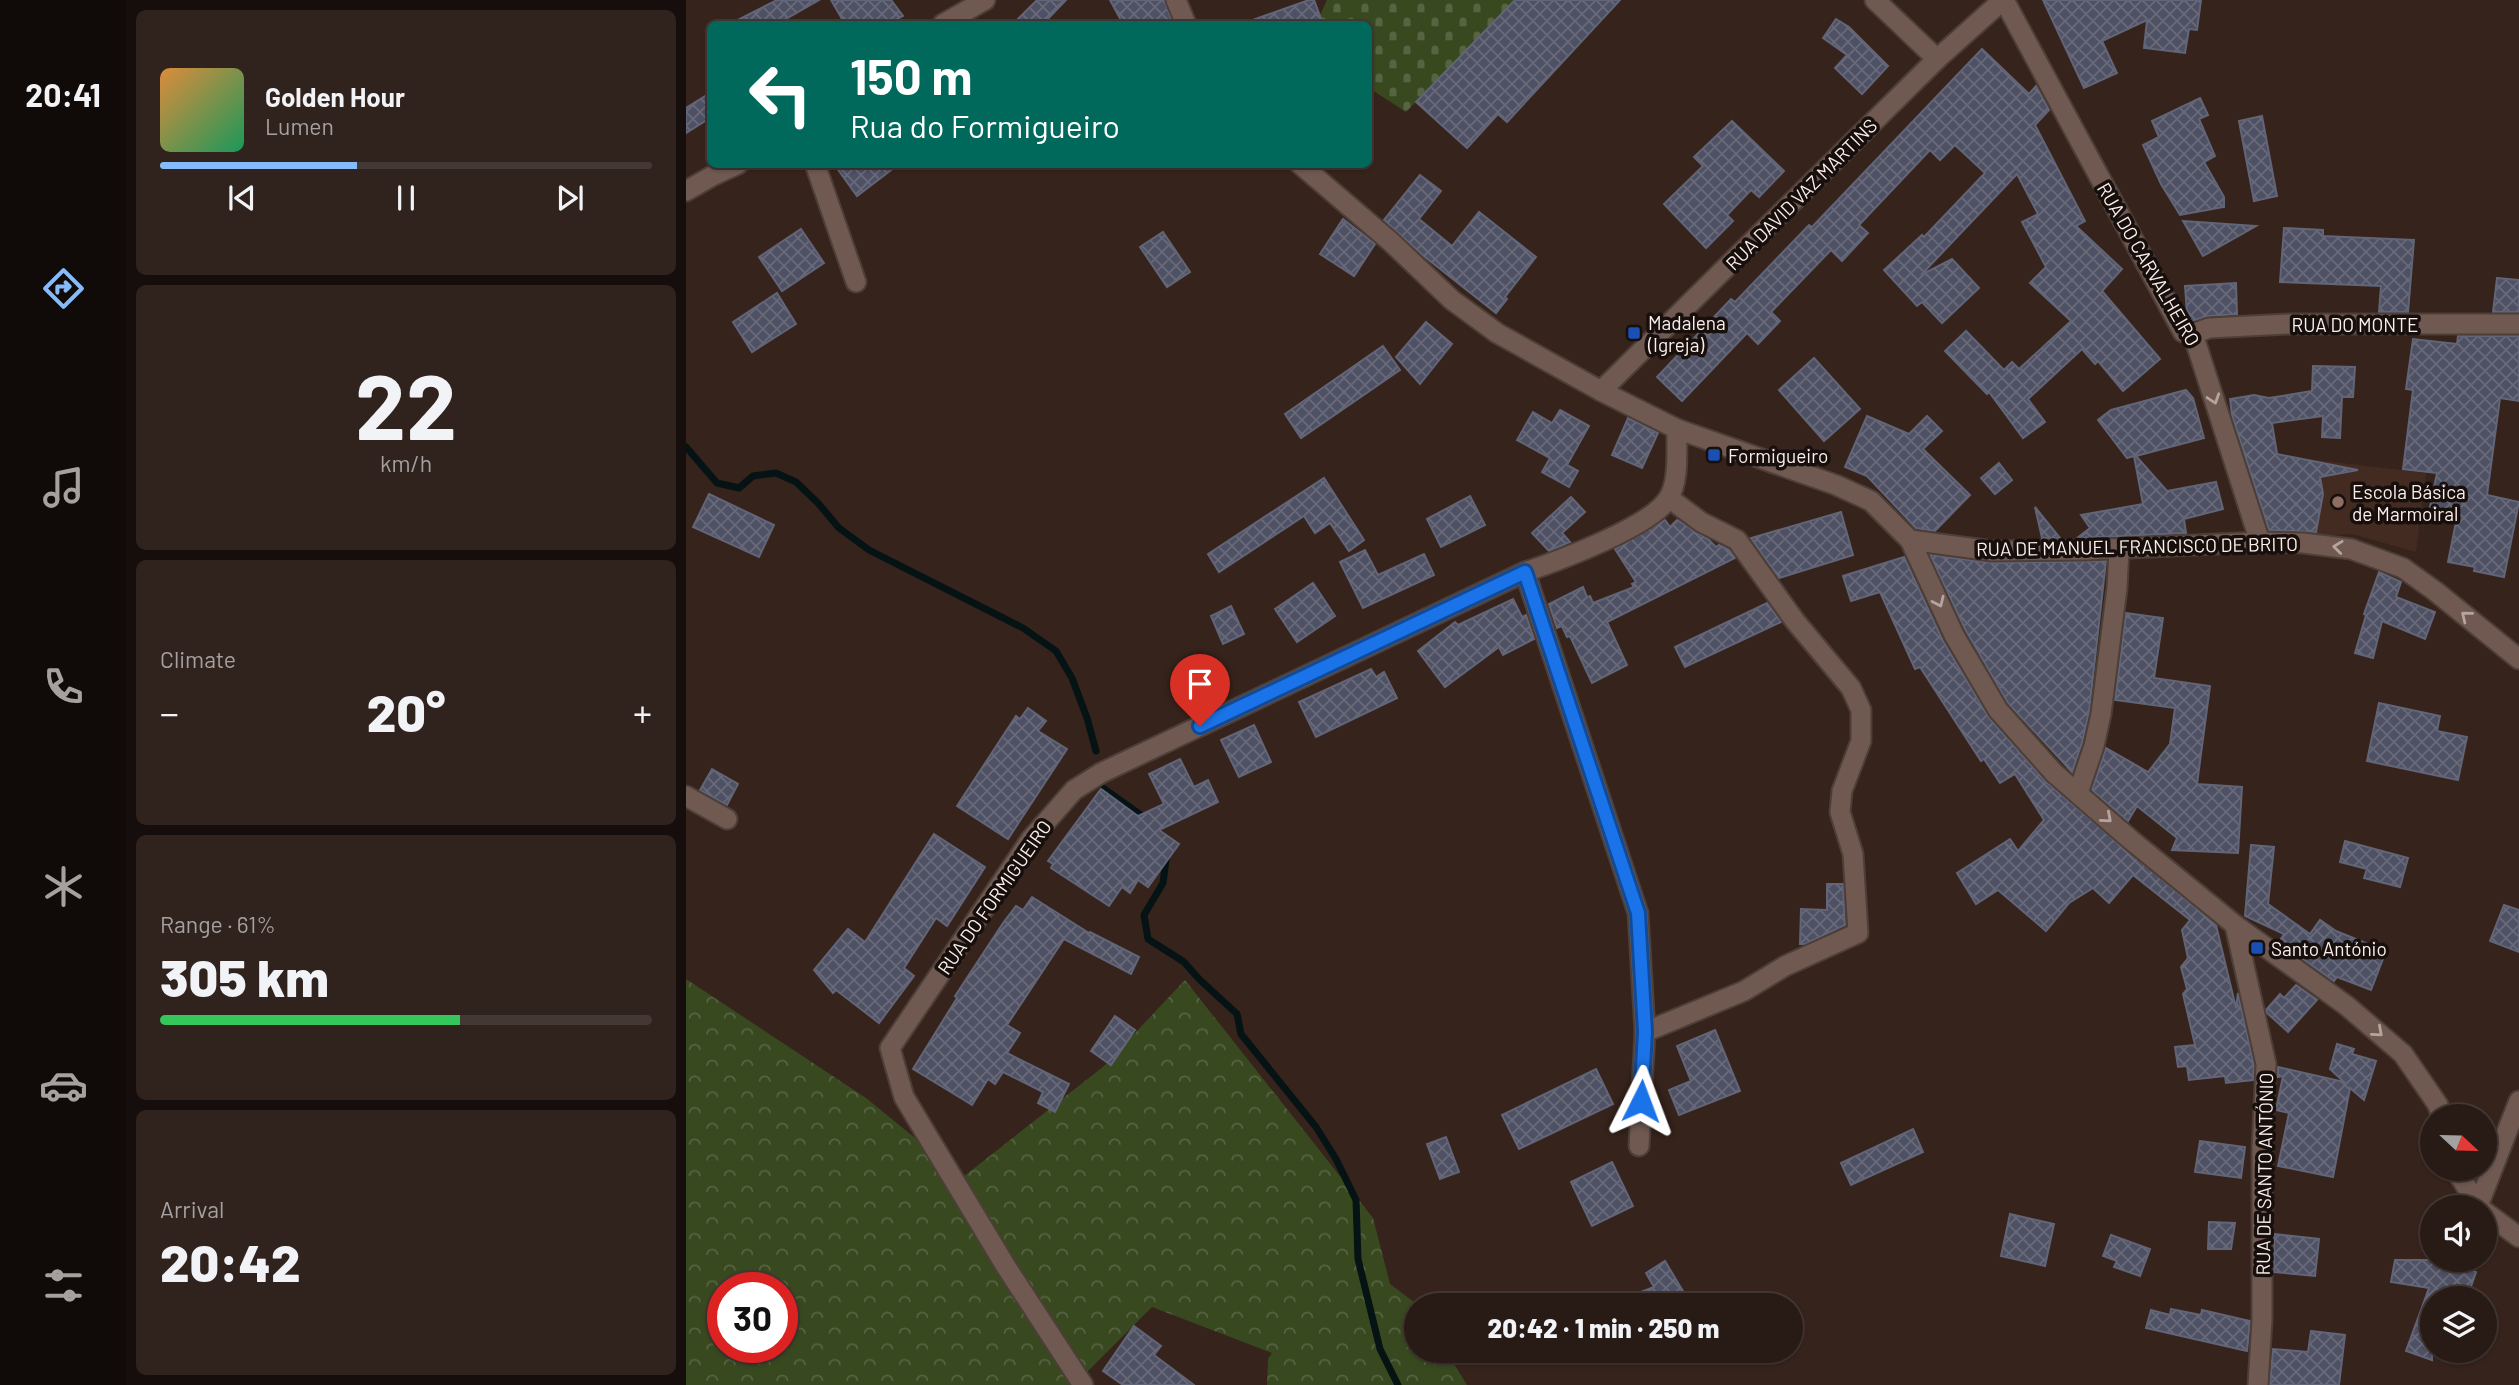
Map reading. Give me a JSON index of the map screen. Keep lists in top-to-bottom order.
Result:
{
  "streets": {
    "street": [
      "RUA DAVID VAZ MARTINS",
      "RUA DO CARVALHEIRO",
      "RUA DO MONTE",
      "RUA DE MANUEL FRANCISCO DE BRITO",
      "RUA DO FORMIGUEIRO",
      "RUA DE SANTO ANTÓNIO"
    ]
  },
  "crossings": [
    ["RUA DAVID VAZ MARTINS", "RUA DO CARVALHEIRO"],
    ["RUA DO CARVALHEIRO", "RUA DO MONTE"],
    ["RUA DO CARVALHEIRO", "RUA DE MANUEL FRANCISCO DE BRITO"]
  ],
  "one_way": ["RUA DO CARVALHEIRO", "RUA DE MANUEL FRANCISCO DE BRITO"],
  "places": {
    "transit": ["Madalena (Igreja)", "Formigueiro", "Santo António"],
    "other": ["Escola Básica de Marmoiral"]
  },
  "north": "right",
  "page": {
    "tabs": "20:41",
    "turn": ["150 m", "Rua do Formigueiro"],
    "song": ["Golden Hour", "Lumen"],
    "tile": [
      ["22", "km/h"],
      "Climate",
      ["Range · 61%", "305 km"],
      ["Arrival", "20:42"]
    ],
    "heat": ["−", "20°", "+"],
    "limit": "30",
    "trip": "20:42 · 1 min · 250 m"
  }
}
